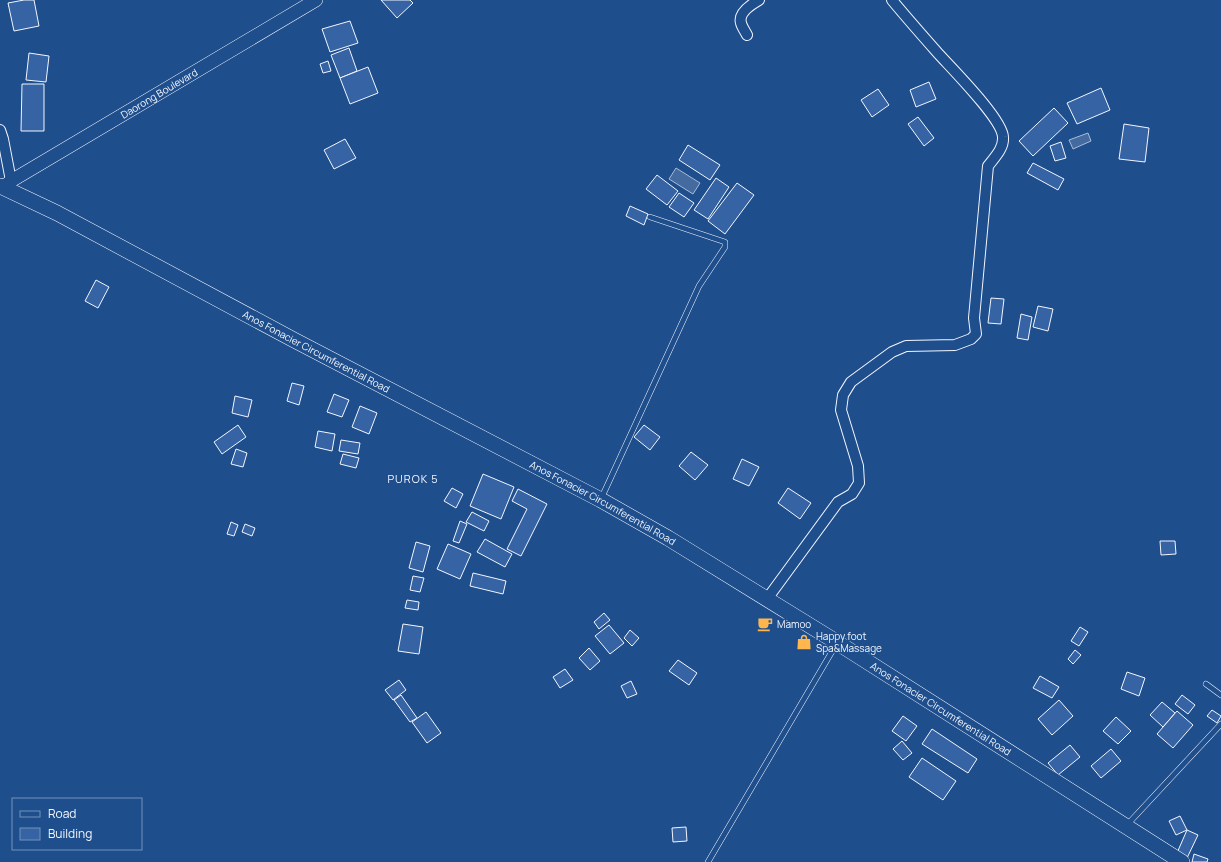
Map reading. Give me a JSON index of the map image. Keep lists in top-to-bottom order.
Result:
{
  "streets": {
    "main road": ["Anos Fonacier Circumferential Road"],
    "street": ["Daorong Boulevard"]
  },
  "crossings": [
    ["Daorong Boulevard", "Anos Fonacier Circumferential Road"]
  ],
  "districts": ["PUROK 5"],
  "places": {
    "cafe": ["Mamoo"],
    "shop": ["Happy foot Spa&Massage"]
  },
  "legend": ["Road", "Building"]
}
